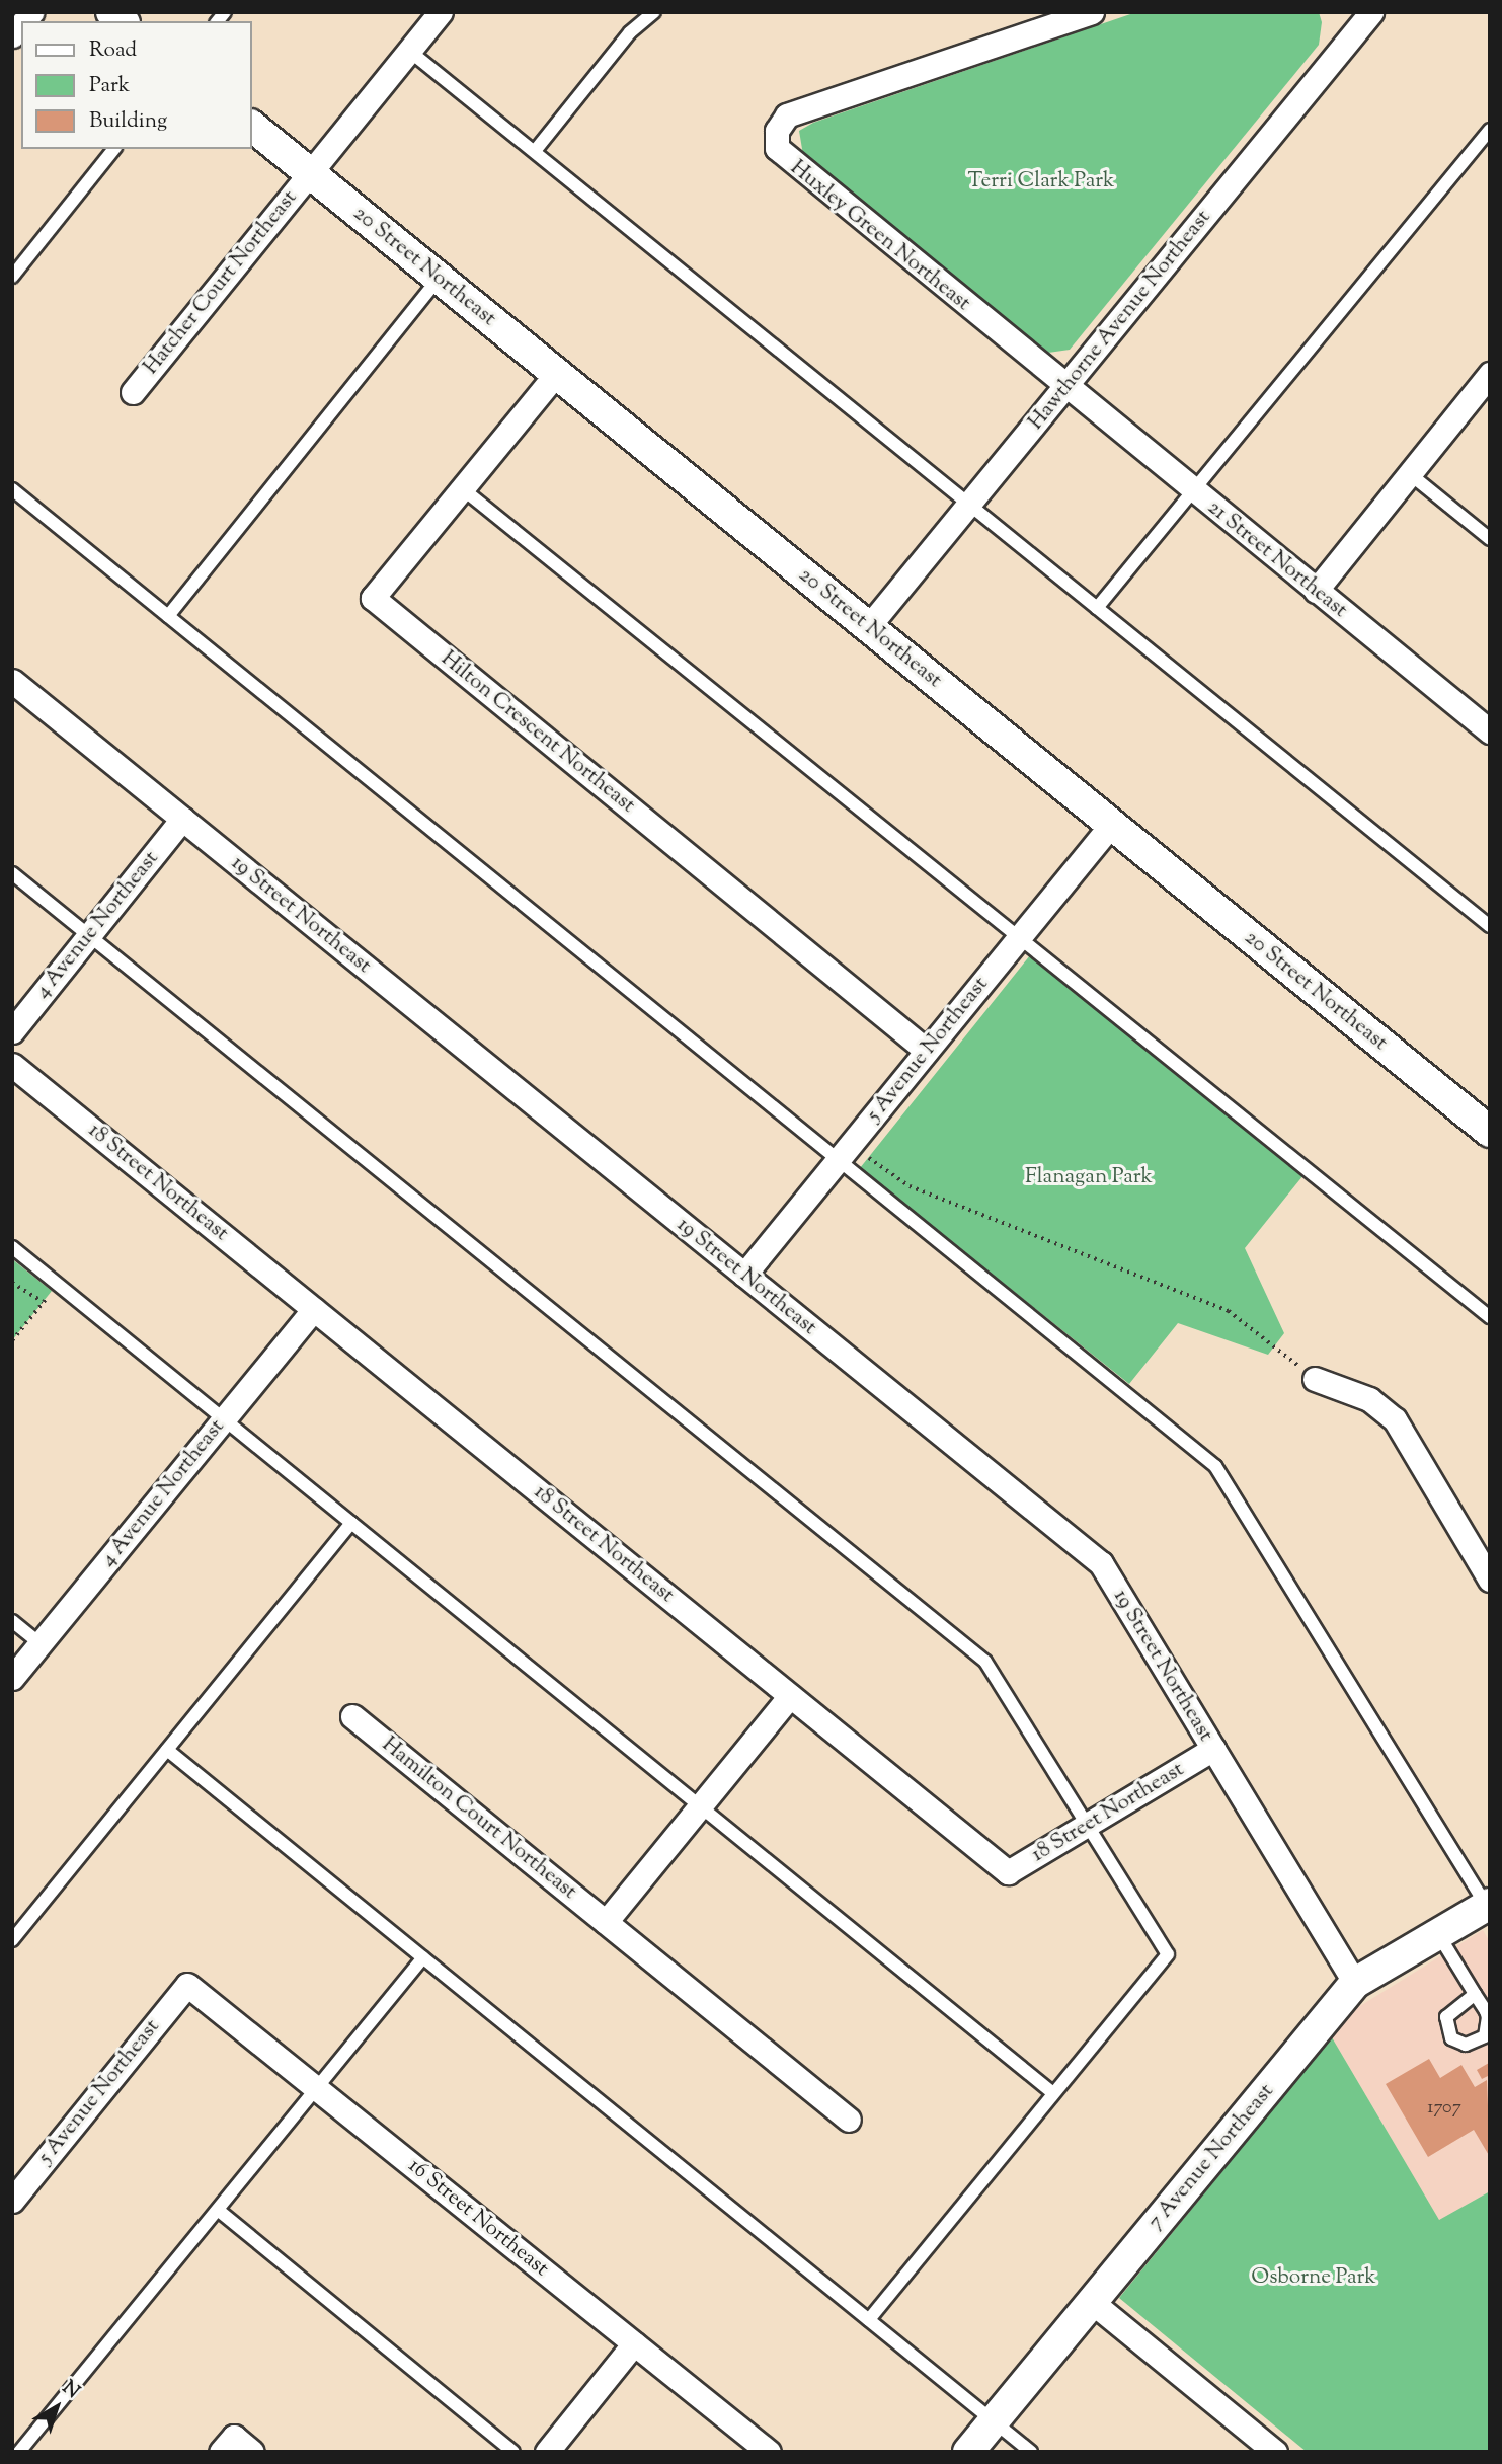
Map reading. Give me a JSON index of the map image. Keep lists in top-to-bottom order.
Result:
{
  "streets": {
    "street": [
      "Huxley Green Northeast",
      "20 Street Northeast",
      "Hatcher Court Northeast",
      "Hawthorne Avenue Northeast",
      "21 Street Northeast",
      "Hilton Crescent Northeast",
      "19 Street Northeast",
      "4 Avenue Northeast",
      "5 Avenue Northeast",
      "18 Street Northeast",
      "Hamilton Court Northeast",
      "7 Avenue Northeast",
      "16 Street Northeast"
    ]
  },
  "crossings": [
    ["Huxley Green Northeast", "Hawthorne Avenue Northeast"],
    ["Huxley Green Northeast", "21 Street Northeast"],
    ["20 Street Northeast", "Hatcher Court Northeast"],
    ["20 Street Northeast", "Hawthorne Avenue Northeast"],
    ["20 Street Northeast", "Hilton Crescent Northeast"],
    ["20 Street Northeast", "5 Avenue Northeast"],
    ["Hawthorne Avenue Northeast", "21 Street Northeast"],
    ["Hilton Crescent Northeast", "5 Avenue Northeast"],
    ["19 Street Northeast", "4 Avenue Northeast"],
    ["19 Street Northeast", "5 Avenue Northeast"],
    ["19 Street Northeast", "18 Street Northeast"],
    ["19 Street Northeast", "7 Avenue Northeast"],
    ["4 Avenue Northeast", "18 Street Northeast"],
    ["5 Avenue Northeast", "16 Street Northeast"]
  ],
  "parks": ["Terri Clark Park", "Flanagan Park", "Osborne Park"],
  "house_numbers": ["1707"],
  "legend": ["Road", "Park", "Building"],
  "north": "top right"
}
